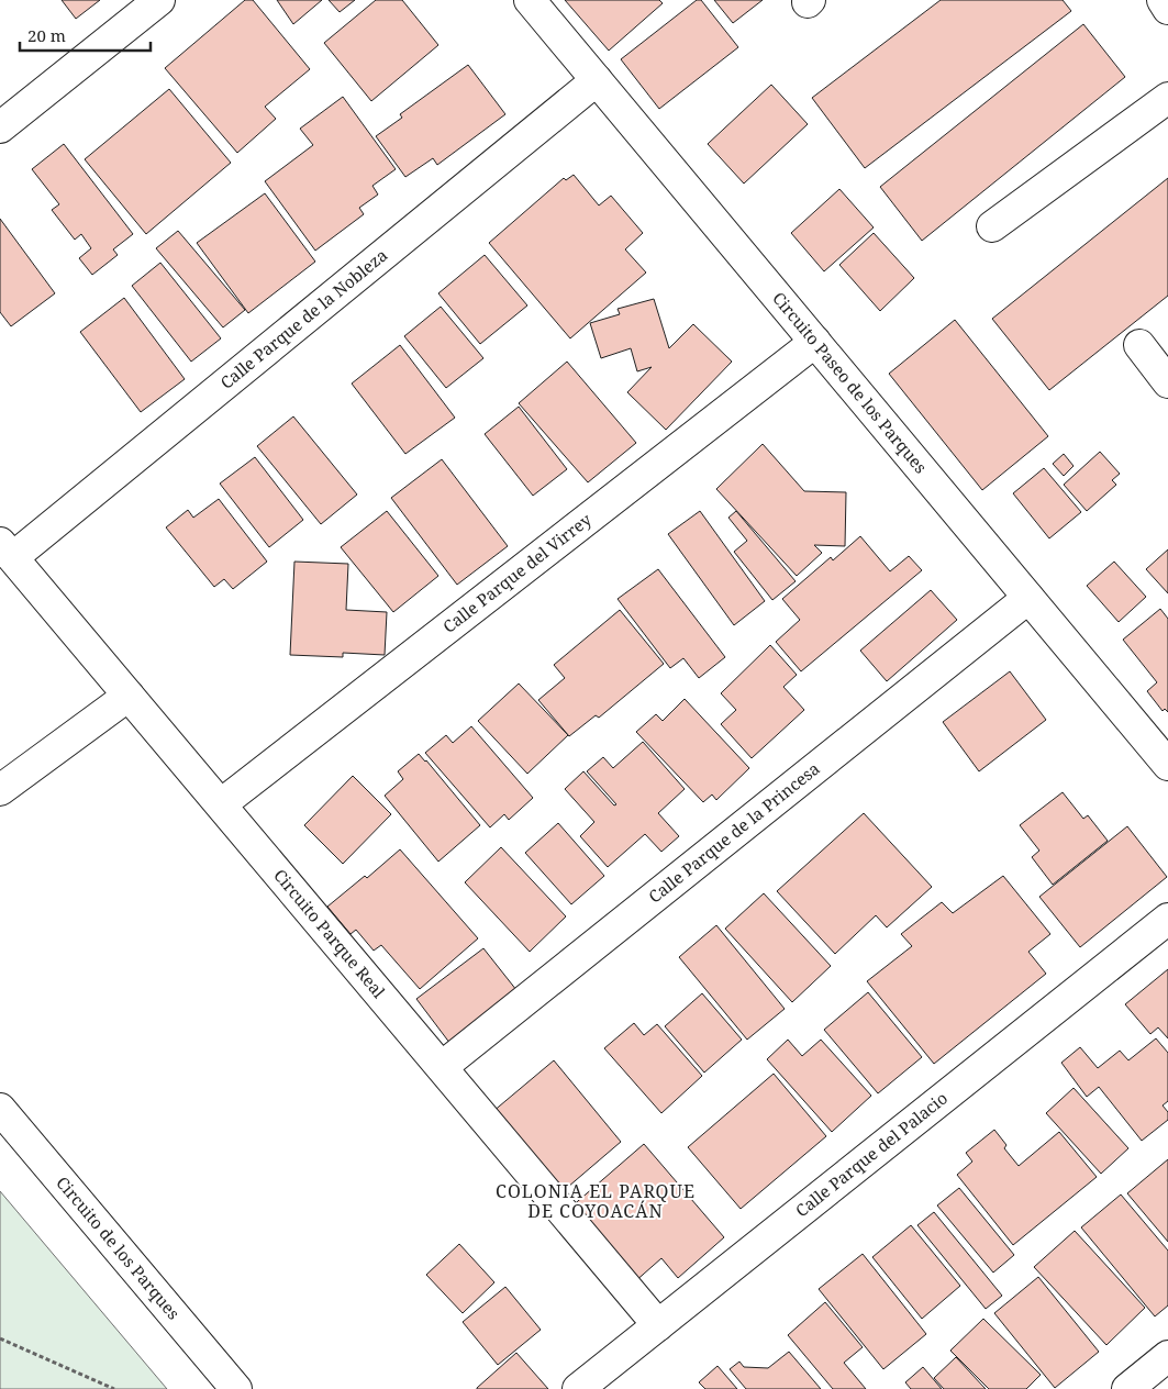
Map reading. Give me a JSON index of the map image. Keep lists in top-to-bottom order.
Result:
{
  "streets": {
    "street": [
      "Calle Parque de la Nobleza",
      "Circuito Paseo de los Parques",
      "Calle Parque del Virrey",
      "Calle Parque de la Princesa",
      "Circuito Parque Real",
      "Calle Parque del Palacio",
      "Circuito de los Parques"
    ]
  },
  "crossings": [
    ["Calle Parque de la Nobleza", "Circuito Paseo de los Parques"],
    ["Calle Parque de la Nobleza", "Circuito Parque Real"],
    ["Circuito Paseo de los Parques", "Calle Parque del Virrey"],
    ["Circuito Paseo de los Parques", "Calle Parque de la Princesa"],
    ["Calle Parque del Virrey", "Circuito Parque Real"],
    ["Calle Parque de la Princesa", "Circuito Parque Real"],
    ["Circuito Parque Real", "Calle Parque del Palacio"]
  ],
  "districts": ["COLONIA EL PARQUE DE COYOACÁN"],
  "scale_bar": "20 m"
}
